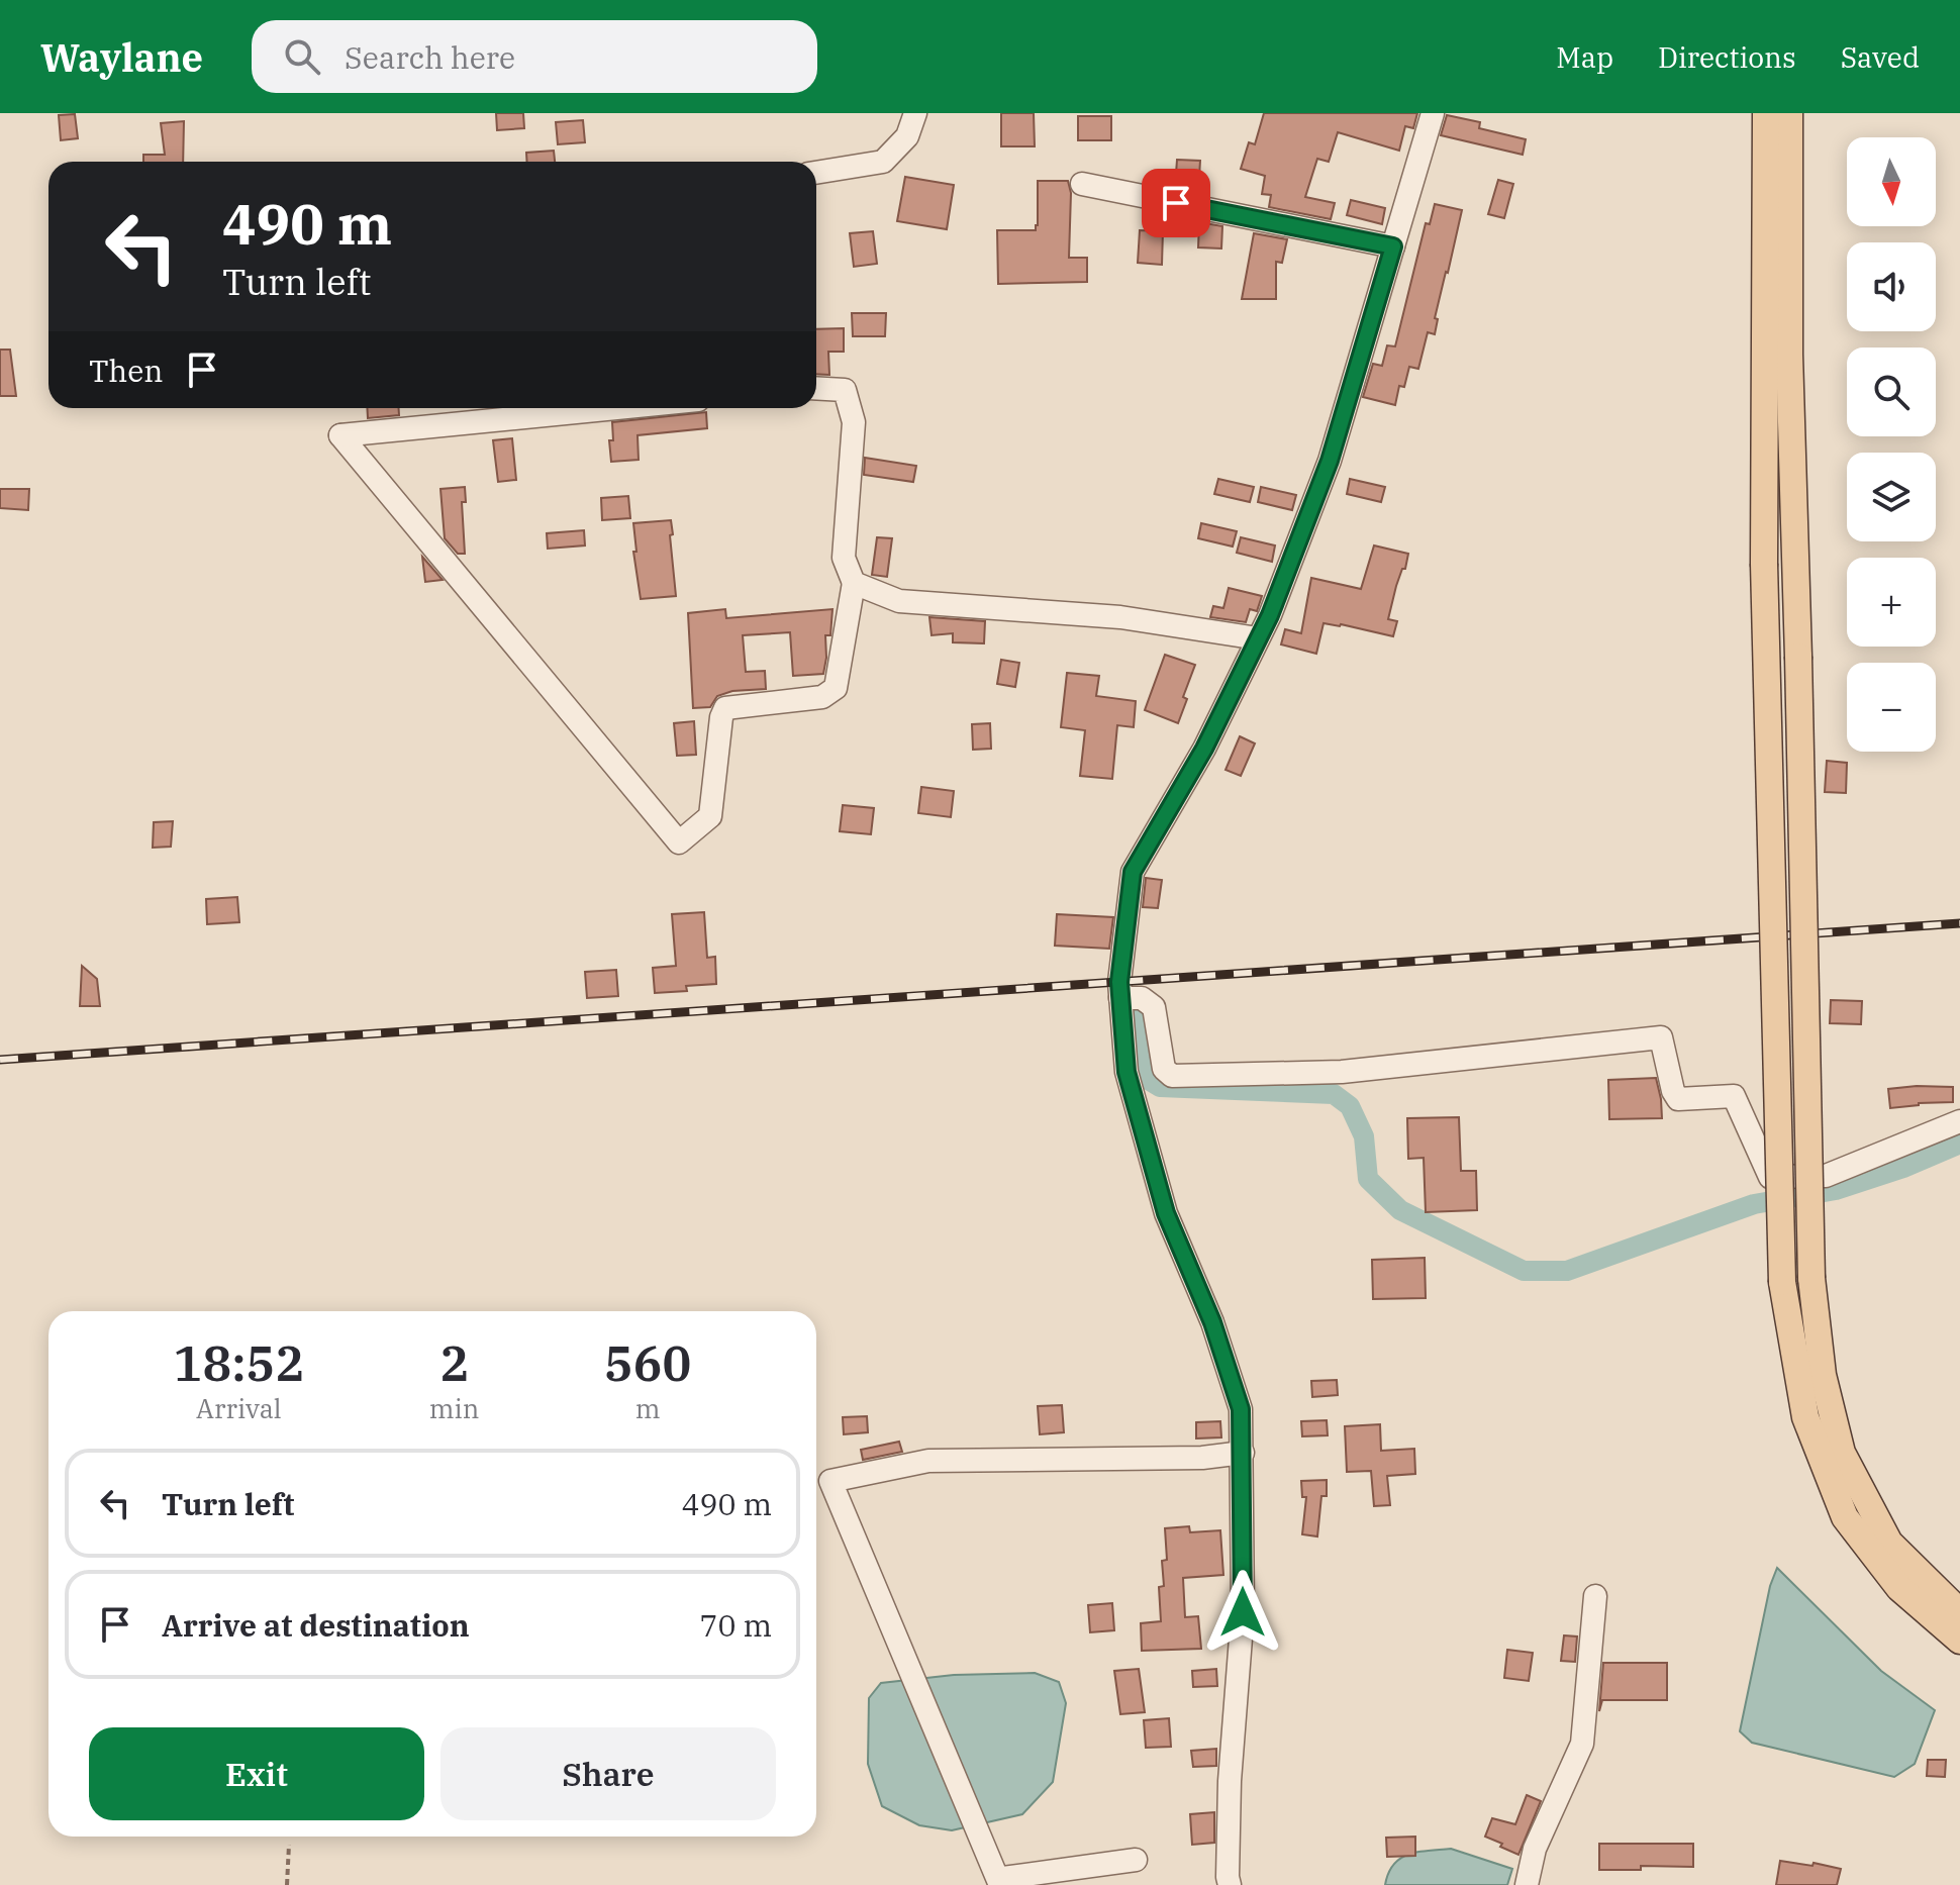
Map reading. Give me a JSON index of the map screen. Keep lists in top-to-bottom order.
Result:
{
  "north": "bottom",
  "page": {
    "header": "Waylane",
    "search": "Search here",
    "nav": ["Map", "Directions", "Saved"],
    "map_buttons": ["+", "−"],
    "turn": ["490 m", "Turn left"],
    "then": "Then",
    "eta": [
      "18:52",
      "Arrival",
      "2",
      "min",
      "560",
      "m"
    ],
    "list": [
      {
        "name": "Turn left",
        "value": "490 m"
      },
      {
        "name": "Arrive at destination",
        "value": "70 m"
      }
    ],
    "buttons": ["Exit", "Share"]
  }
}
